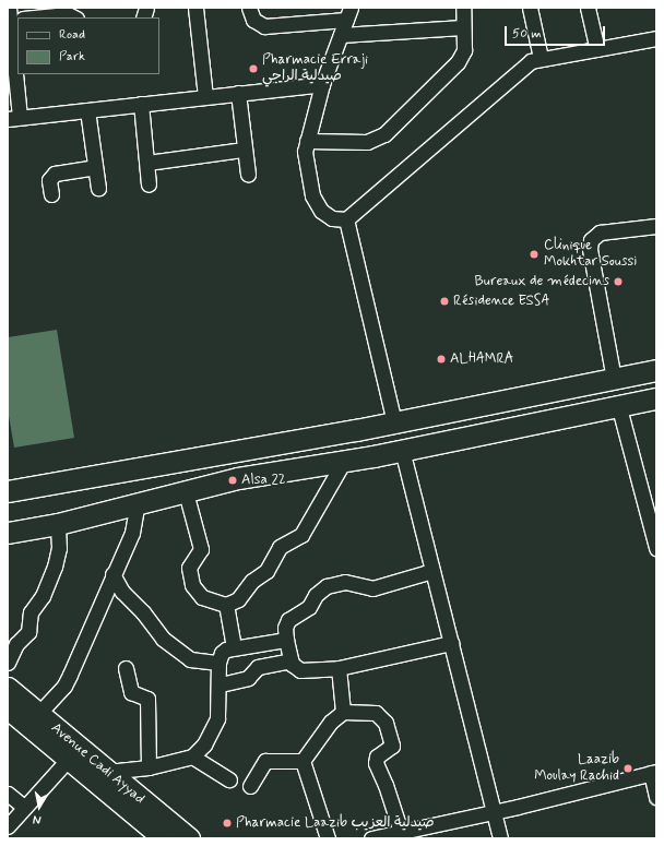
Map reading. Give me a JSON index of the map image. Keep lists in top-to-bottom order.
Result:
{
  "streets": {
    "street": ["Avenue Cadi Ayyad"]
  },
  "places": [
    "Pharmacie Erraji صيدلية الراجي",
    "Clinique Mokhtar Soussi",
    "Bureaux de médecins",
    "Résidence ESSA",
    "ALHAMRA",
    "Alsa 22",
    "Laazib Moulay Rachid",
    "Pharmacie Laazib صيدلية العزيب"
  ],
  "legend": ["Road", "Park"],
  "scale_bar": "50 m",
  "north": "bottom"
}
